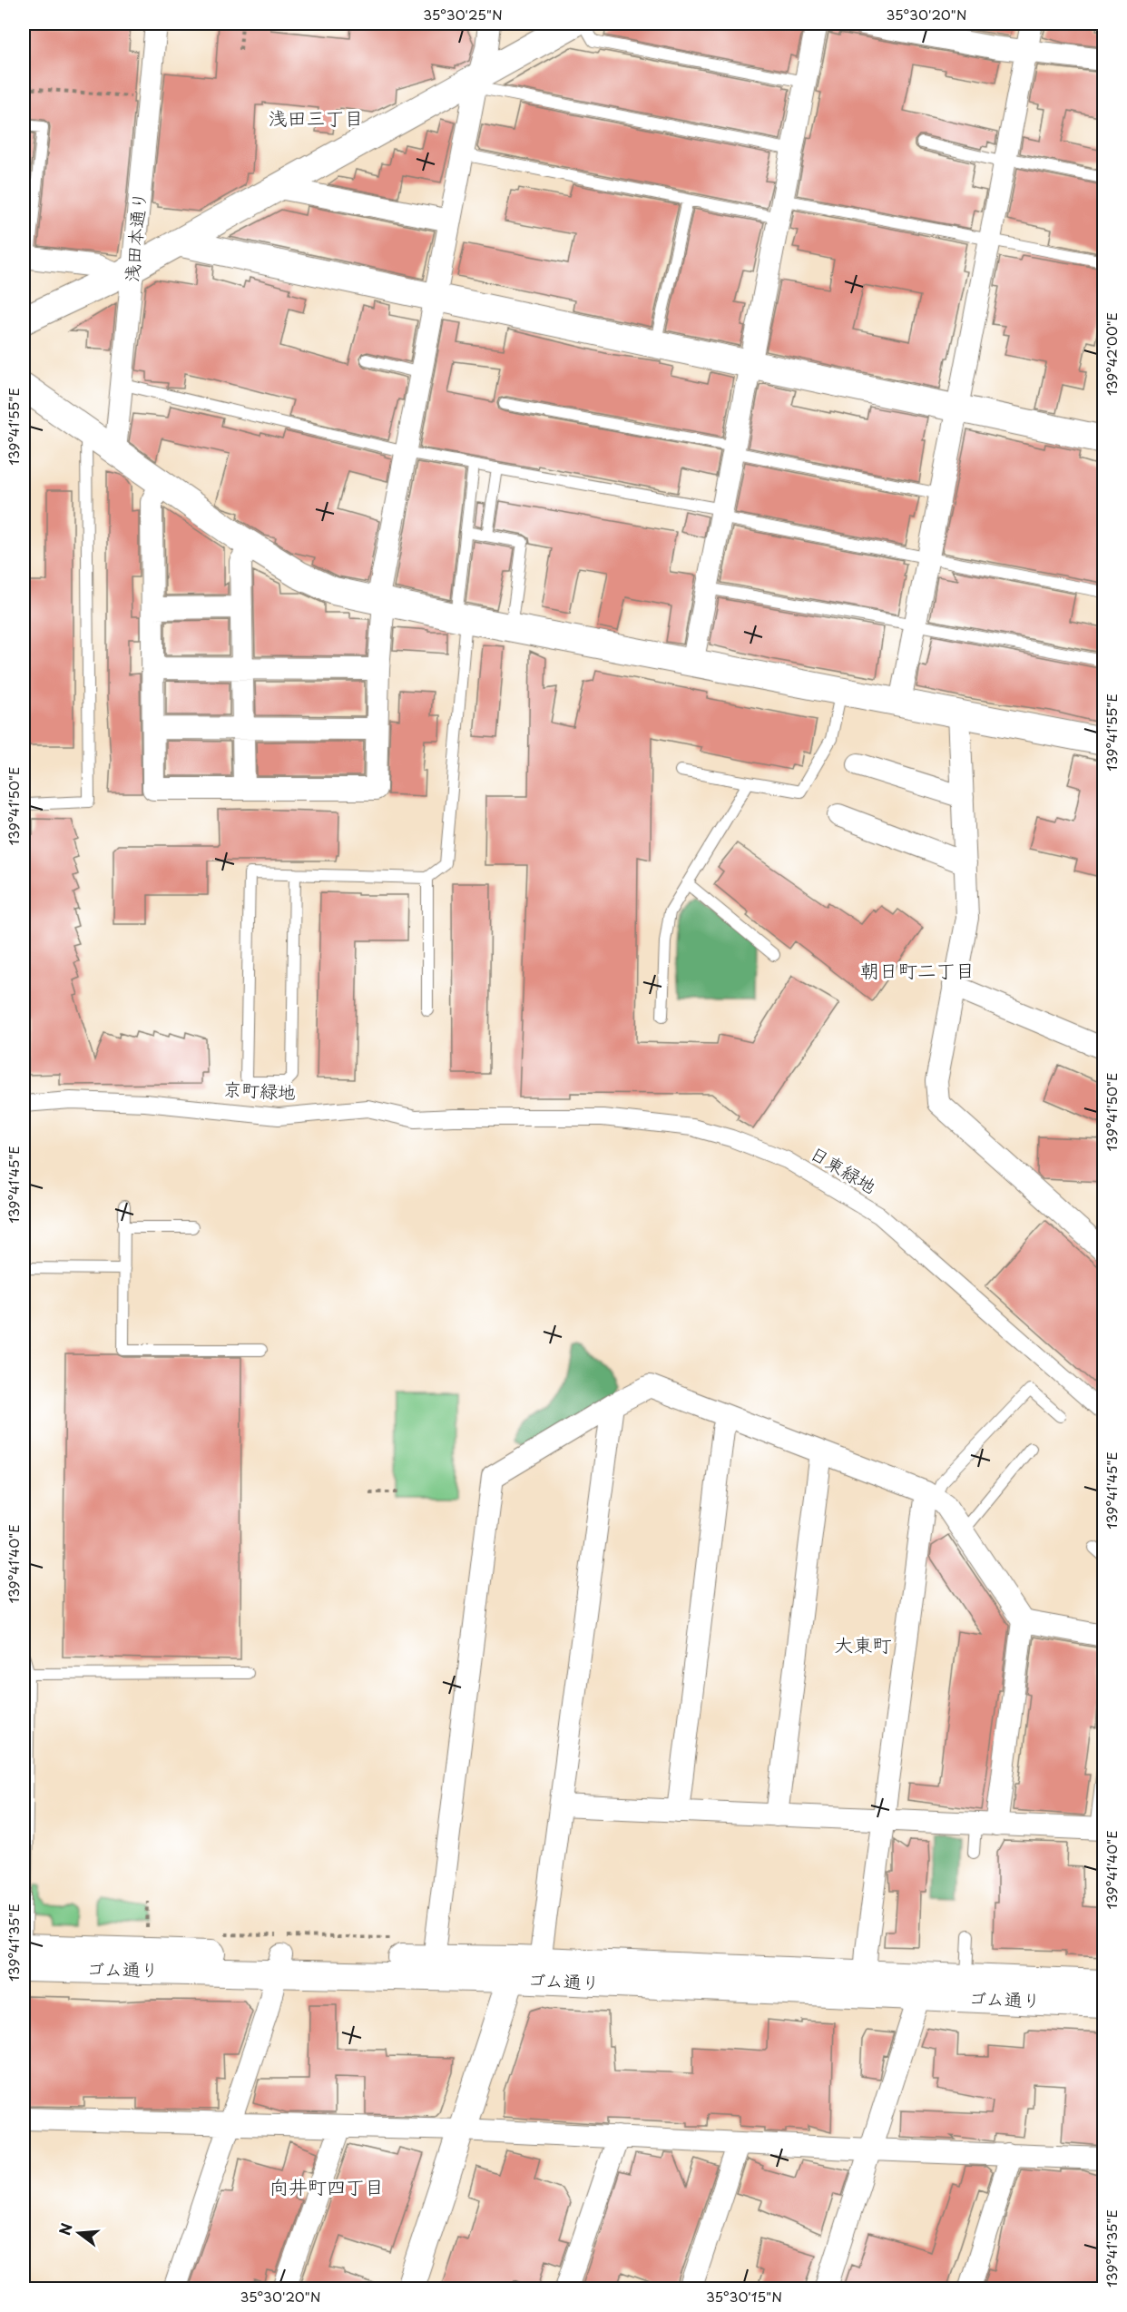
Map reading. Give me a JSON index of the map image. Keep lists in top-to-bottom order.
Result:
{
  "streets": {
    "street": [
      "浅田本通り",
      "京町緑地",
      "日東緑地",
      "ゴム通り"
    ]
  },
  "crossings": [
    ["京町緑地", "日東緑地"]
  ],
  "districts": [
    "浅田三丁目",
    "朝日町二丁目",
    "大東町",
    "向井町四丁目"
  ],
  "north": "left",
  "coordinates": [
    "35°30'25\"N",
    "35°30'20\"N",
    "139°42'00\"E",
    "139°41'55\"E",
    "139°41'50\"E",
    "139°41'45\"E",
    "139°41'40\"E",
    "139°41'35\"E",
    "35°30'15\"N"
  ]
}
